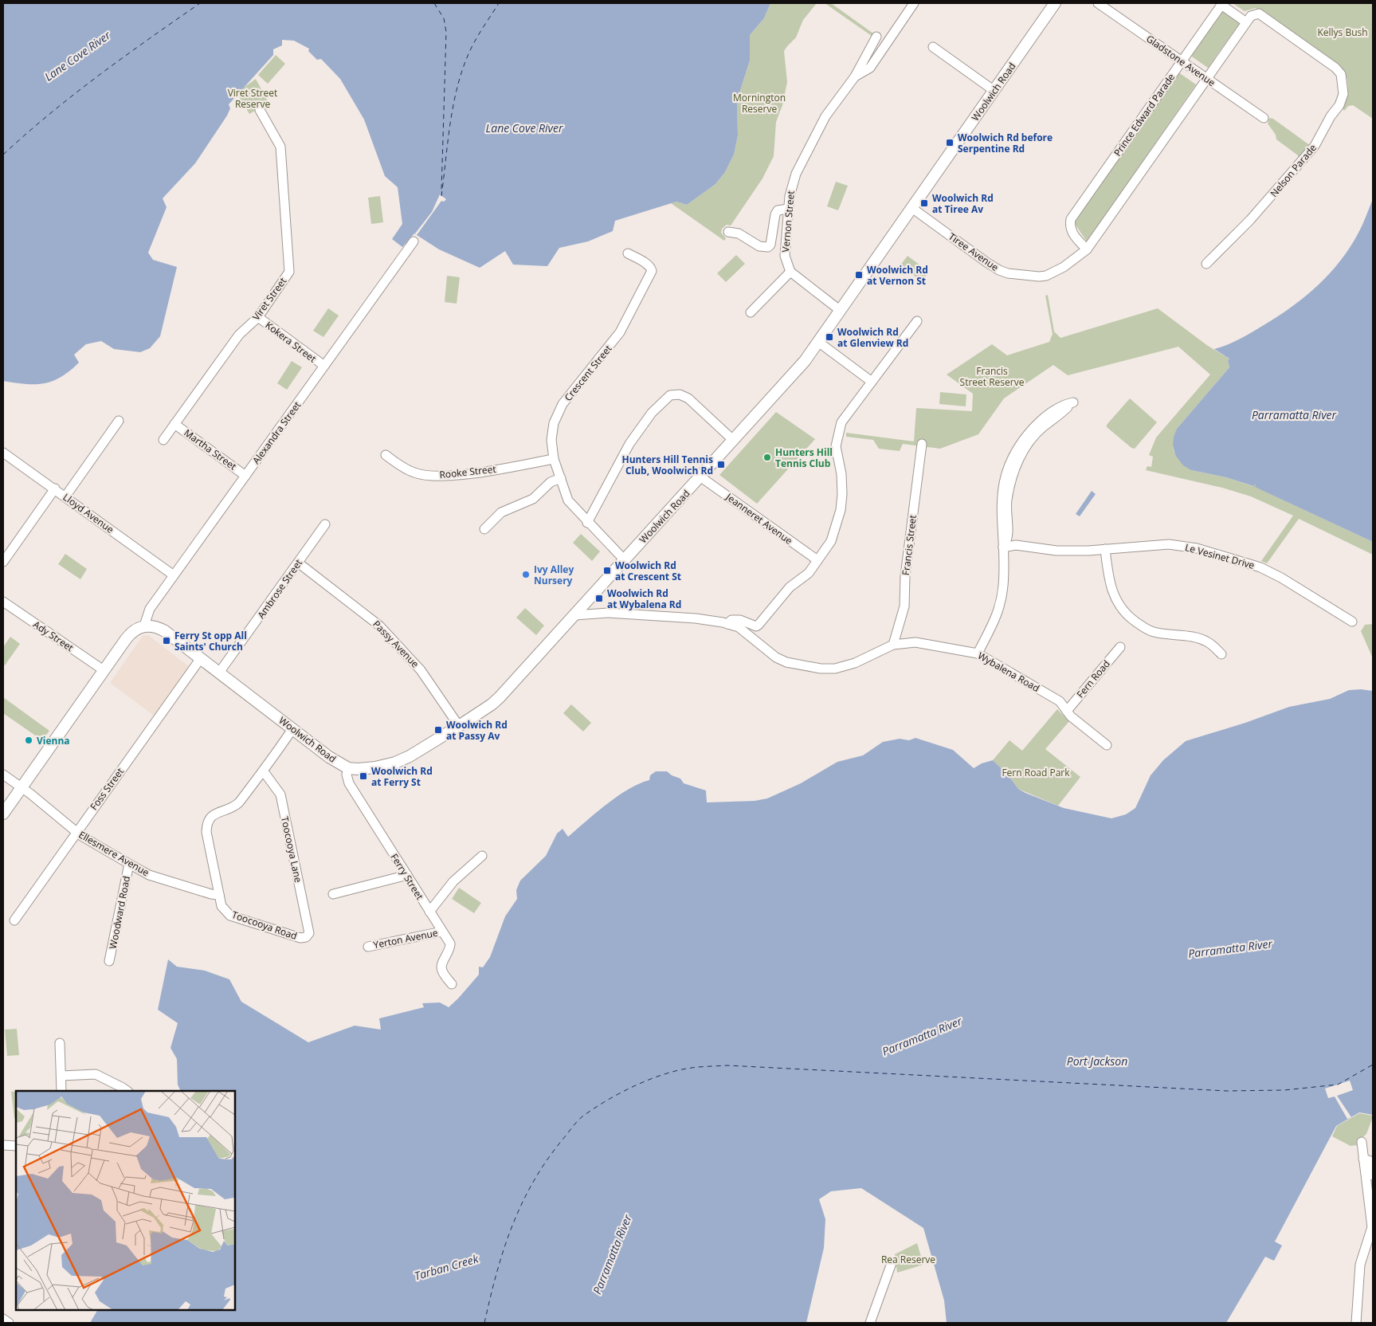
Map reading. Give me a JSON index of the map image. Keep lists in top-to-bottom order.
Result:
{
  "streets": {
    "street": [
      "Gladstone Avenue",
      "Woolwich Road",
      "Prince Edward Parade",
      "Nelson Parade",
      "Vernon Street",
      "Tiree Avenue",
      "Viret Street",
      "Kokera Street",
      "Crescent Street",
      "Alexandra Street",
      "Martha Street",
      "Rooke Street",
      "Lloyd Avenue",
      "Jeanneret Avenue",
      "Francis Street",
      "Le Vesinet Drive",
      "Ambrose Street",
      "Ady Street",
      "Passy Avenue",
      "Wybalena Road",
      "Fern Road",
      "Foss Street",
      "Toocooya Lane",
      "Ellesmere Avenue",
      "Ferry Street",
      "Woodward Road",
      "Toocooya Road",
      "Yerton Avenue"
    ]
  },
  "crossings": [
    ["Gladstone Avenue", "Prince Edward Parade"],
    ["Woolwich Road", "Tiree Avenue"],
    ["Woolwich Road", "Crescent Street"],
    ["Woolwich Road", "Alexandra Street"],
    ["Woolwich Road", "Jeanneret Avenue"],
    ["Woolwich Road", "Ambrose Street"],
    ["Woolwich Road", "Passy Avenue"],
    ["Woolwich Road", "Wybalena Road"],
    ["Woolwich Road", "Foss Street"],
    ["Woolwich Road", "Ferry Street"],
    ["Woolwich Road", "Toocooya Road"],
    ["Prince Edward Parade", "Nelson Parade"],
    ["Prince Edward Parade", "Tiree Avenue"],
    ["Viret Street", "Kokera Street"],
    ["Viret Street", "Martha Street"],
    ["Kokera Street", "Alexandra Street"],
    ["Crescent Street", "Rooke Street"],
    ["Alexandra Street", "Martha Street"],
    ["Alexandra Street", "Lloyd Avenue"],
    ["Francis Street", "Wybalena Road"],
    ["Ambrose Street", "Passy Avenue"],
    ["Wybalena Road", "Fern Road"],
    ["Foss Street", "Ellesmere Avenue"],
    ["Toocooya Lane", "Toocooya Road"],
    ["Ellesmere Avenue", "Woodward Road"],
    ["Ellesmere Avenue", "Toocooya Road"],
    ["Ferry Street", "Yerton Avenue"]
  ],
  "water": [
    "Lane Cove River",
    "Parramatta River",
    "Port Jackson",
    "Tarban Creek"
  ],
  "parks": [
    "Kellys Bush",
    "Viret Street Reserve",
    "Mornington Reserve",
    "Francis Street Reserve",
    "Fern Road Park",
    "Rea Reserve"
  ],
  "places": {
    "transit": [
      "Woolwich Rd before Serpentine Rd",
      "Woolwich Rd at Tiree Av",
      "Woolwich Rd at Vernon St",
      "Woolwich Rd at Glenview Rd",
      "Hunters Hill Tennis Club, Woolwich Rd",
      "Woolwich Rd at Crescent St",
      "Woolwich Rd at Wybalena Rd",
      "Ferry St opp All Saints' Church",
      "Woolwich Rd at Passy Av",
      "Woolwich Rd at Ferry St"
    ],
    "other": ["Hunters Hill Tennis Club", "Ivy Alley Nursery", "Vienna"]
  }
}
